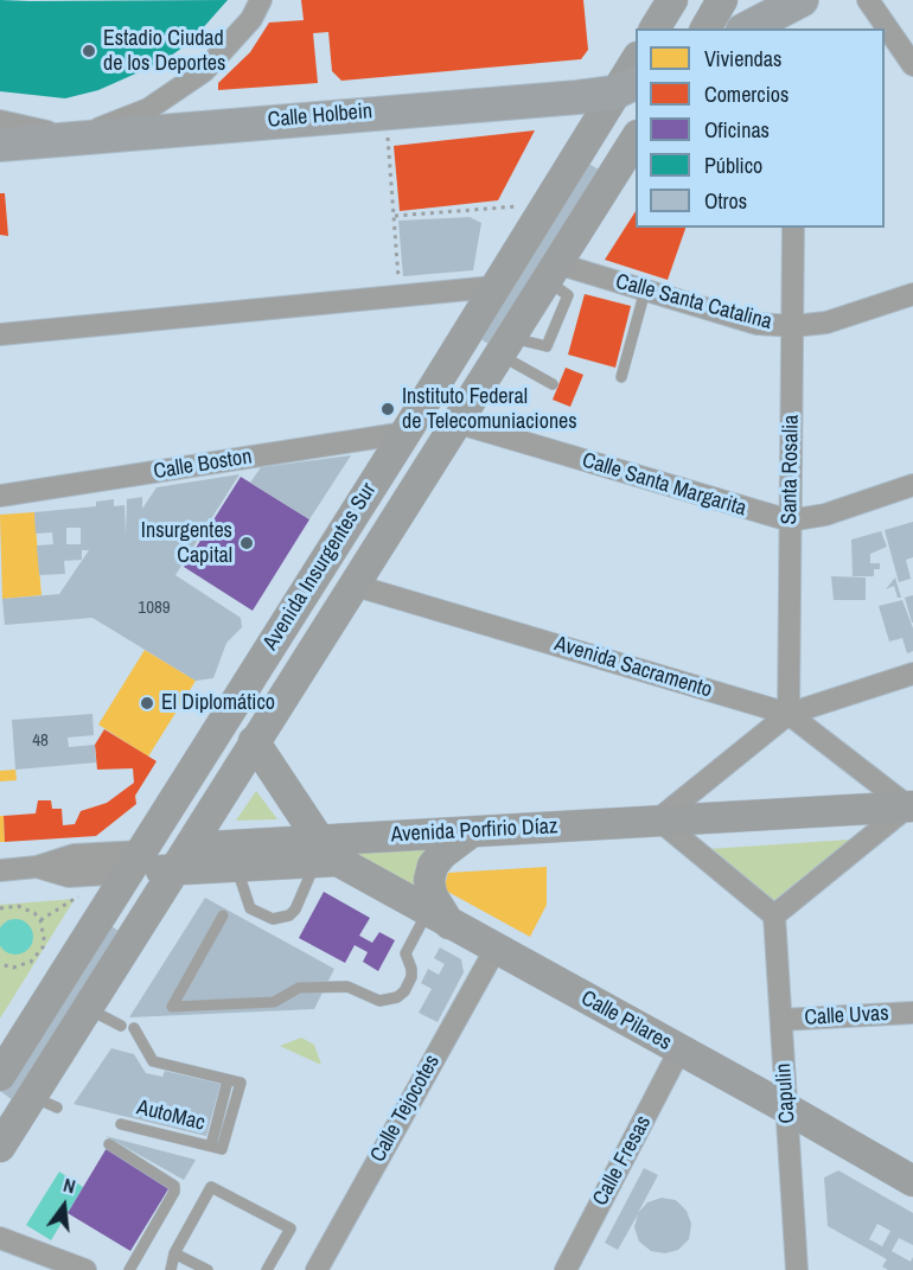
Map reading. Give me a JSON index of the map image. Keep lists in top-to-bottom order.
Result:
{
  "streets": {
    "main road": [
      "Calle Holbein",
      "Avenida Insurgentes Sur",
      "Avenida Porfirio Díaz",
      "Calle Pilares"
    ],
    "street": [
      "Calle Santa Catalina",
      "Calle Boston",
      "Santa Rosalia",
      "Calle Santa Margarita",
      "Avenida Sacramento",
      "Calle Uvas",
      "Capulin",
      "Calle Tejocotes",
      "Calle Fresas"
    ],
    "lane": ["AutoMac"]
  },
  "crossings": [
    ["Calle Holbein", "Avenida Insurgentes Sur"],
    ["Calle Santa Catalina", "Santa Rosalia"],
    ["Calle Santa Catalina", "Avenida Insurgentes Sur"],
    ["Calle Boston", "Avenida Insurgentes Sur"],
    ["Santa Rosalia", "Calle Santa Margarita"],
    ["Santa Rosalia", "Avenida Sacramento"],
    ["Calle Santa Margarita", "Avenida Insurgentes Sur"],
    ["Avenida Insurgentes Sur", "Avenida Sacramento"],
    ["Avenida Insurgentes Sur", "Avenida Porfirio Díaz"],
    ["Avenida Porfirio Díaz", "Calle Pilares"],
    ["Calle Uvas", "Capulin"],
    ["Calle Pilares", "Capulin"],
    ["Calle Pilares", "Calle Tejocotes"],
    ["Calle Pilares", "Calle Fresas"]
  ],
  "places": [
    "Estadio Ciudad de los Deportes",
    "Instituto Federal de Telecomuniaciones",
    "Insurgentes Capital",
    "El Diplomático"
  ],
  "house_numbers": ["1089", "48"],
  "legend": [
    "Viviendas",
    "Comercios",
    "Oficinas",
    "Público",
    "Otros"
  ],
  "north": "top"
}
